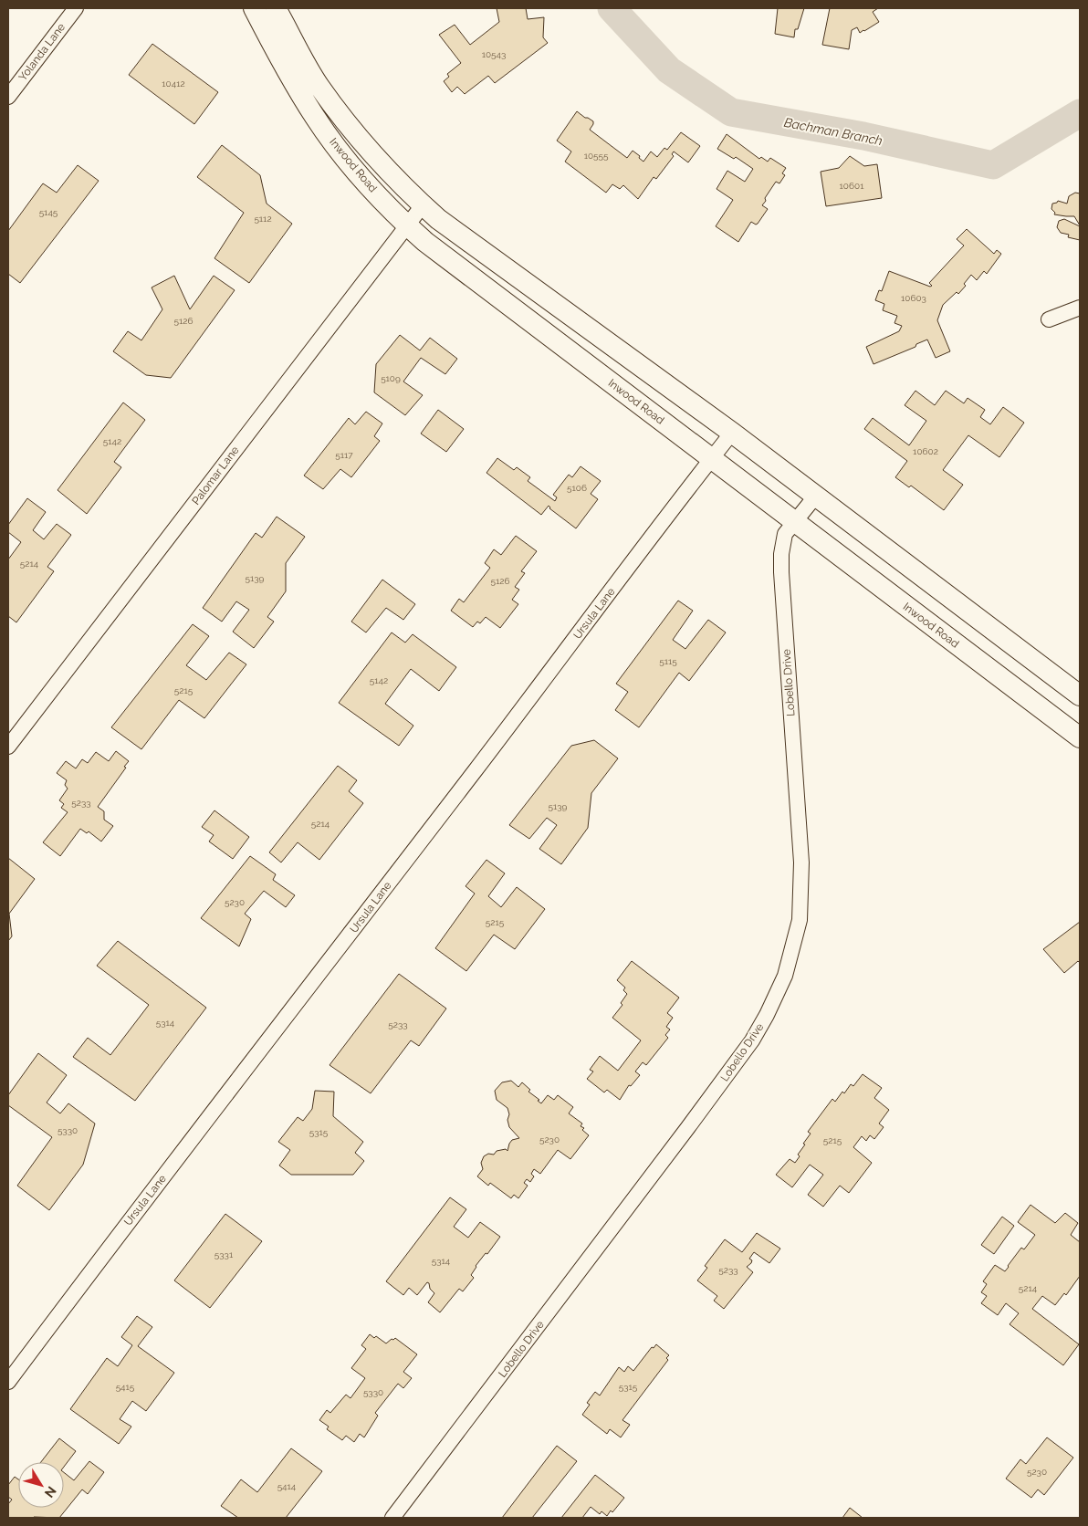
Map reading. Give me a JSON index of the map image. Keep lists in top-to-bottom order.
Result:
{
  "streets": {
    "main road": ["Inwood Road"],
    "street": [
      "Yolanda Lane",
      "Palomar Lane",
      "Ursula Lane",
      "Lobello Drive"
    ]
  },
  "crossings": [
    ["Inwood Road", "Palomar Lane"],
    ["Inwood Road", "Ursula Lane"],
    ["Inwood Road", "Lobello Drive"]
  ],
  "water": ["Bachman Branch"],
  "house_numbers": [
    "10543",
    "10412",
    "10555",
    "10601",
    "5145",
    "5112",
    "10603",
    "5126",
    "5109",
    "5142",
    "10602",
    "5117",
    "5106",
    "5214",
    "5139",
    "5126",
    "5115",
    "5142",
    "5215",
    "5233",
    "5139",
    "5214",
    "5230",
    "5215",
    "5314",
    "5233",
    "5330",
    "5315",
    "5230",
    "5215",
    "5331",
    "5314",
    "5233",
    "5214",
    "5415",
    "5315",
    "5330",
    "5230",
    "5414"
  ],
  "north": "bottom right"
}
